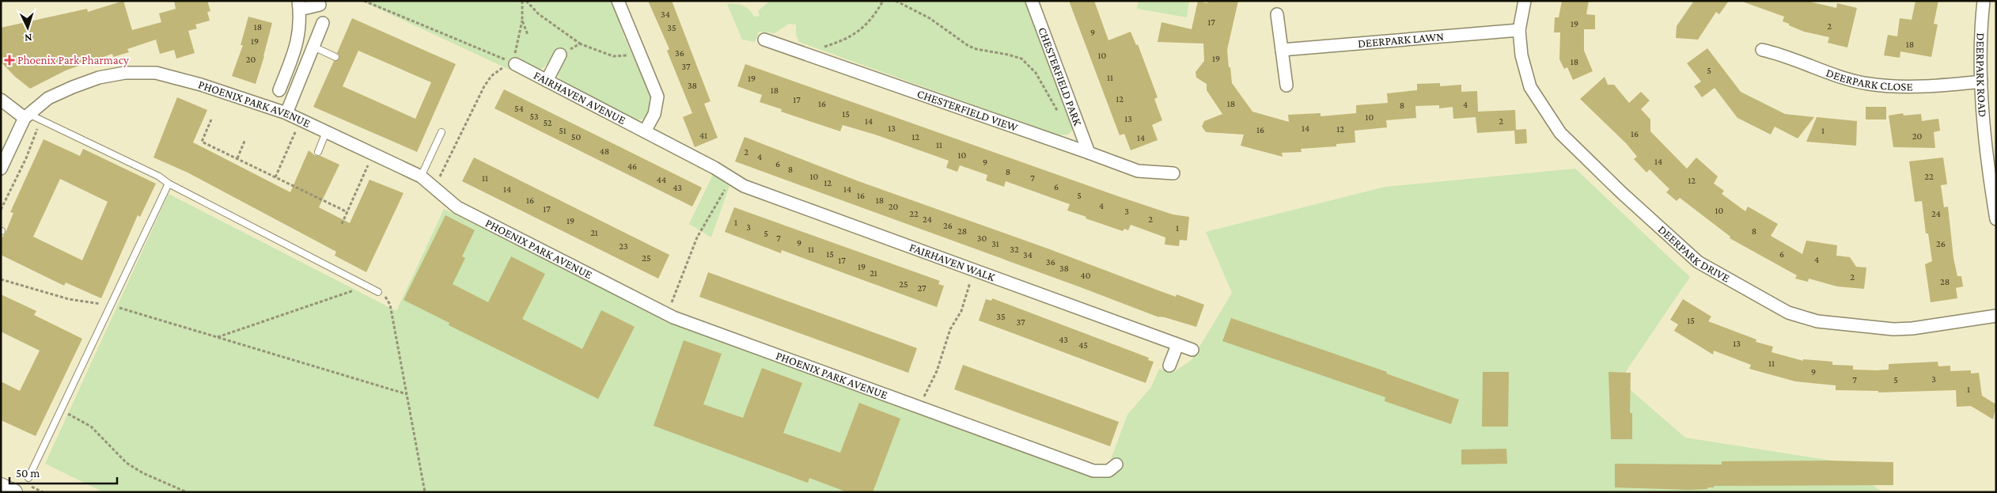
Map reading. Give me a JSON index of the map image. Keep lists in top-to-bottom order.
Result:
{
  "streets": {
    "street": [
      "DEERPARK LAWN",
      "DEERPARK ROAD",
      "CHESTERFIELD PARK",
      "DEERPARK CLOSE",
      "FAIRHAVEN AVENUE",
      "PHOENIX PARK AVENUE",
      "CHESTERFIELD VIEW",
      "DEERPARK DRIVE",
      "FAIRHAVEN WALK"
    ]
  },
  "crossings": [
    ["DEERPARK LAWN", "DEERPARK DRIVE"],
    ["DEERPARK ROAD", "DEERPARK CLOSE"],
    ["CHESTERFIELD PARK", "CHESTERFIELD VIEW"],
    ["FAIRHAVEN AVENUE", "FAIRHAVEN WALK"]
  ],
  "places": {
    "health": ["Phoenix Park Pharmacy"]
  },
  "house_numbers": [
    "34",
    "17",
    "19",
    "2",
    "18",
    "35",
    "9",
    "19",
    "18",
    "36",
    "10",
    "19",
    "20",
    "18",
    "37",
    "5",
    "11",
    "19",
    "38",
    "18",
    "12",
    "17",
    "16",
    "18",
    "4",
    "8",
    "54",
    "15",
    "53",
    "10",
    "13",
    "14",
    "2",
    "52",
    "13",
    "14",
    "12",
    "16",
    "51",
    "1",
    "16",
    "41",
    "20",
    "50",
    "12",
    "14",
    "11",
    "48",
    "2",
    "10",
    "4",
    "14",
    "9",
    "6",
    "46",
    "8",
    "8",
    "10",
    "22",
    "11",
    "7",
    "44",
    "12",
    "12",
    "6",
    "43",
    "14",
    "14",
    "16",
    "5",
    "16",
    "18",
    "4",
    "20",
    "17",
    "10",
    "3",
    "22",
    "24",
    "24",
    "2",
    "19",
    "1",
    "26",
    "3",
    "1",
    "28",
    "8",
    "21",
    "5",
    "7",
    "30",
    "9",
    "31",
    "26",
    "23",
    "11",
    "32",
    "15",
    "6",
    "34",
    "25",
    "4",
    "17",
    "36",
    "19",
    "38",
    "21",
    "40",
    "2",
    "28",
    "25",
    "27",
    "35",
    "15",
    "37",
    "43",
    "13",
    "45",
    "11",
    "9",
    "3",
    "7",
    "5",
    "1"
  ],
  "scale_bar": "50 m",
  "north": "bottom"
}
